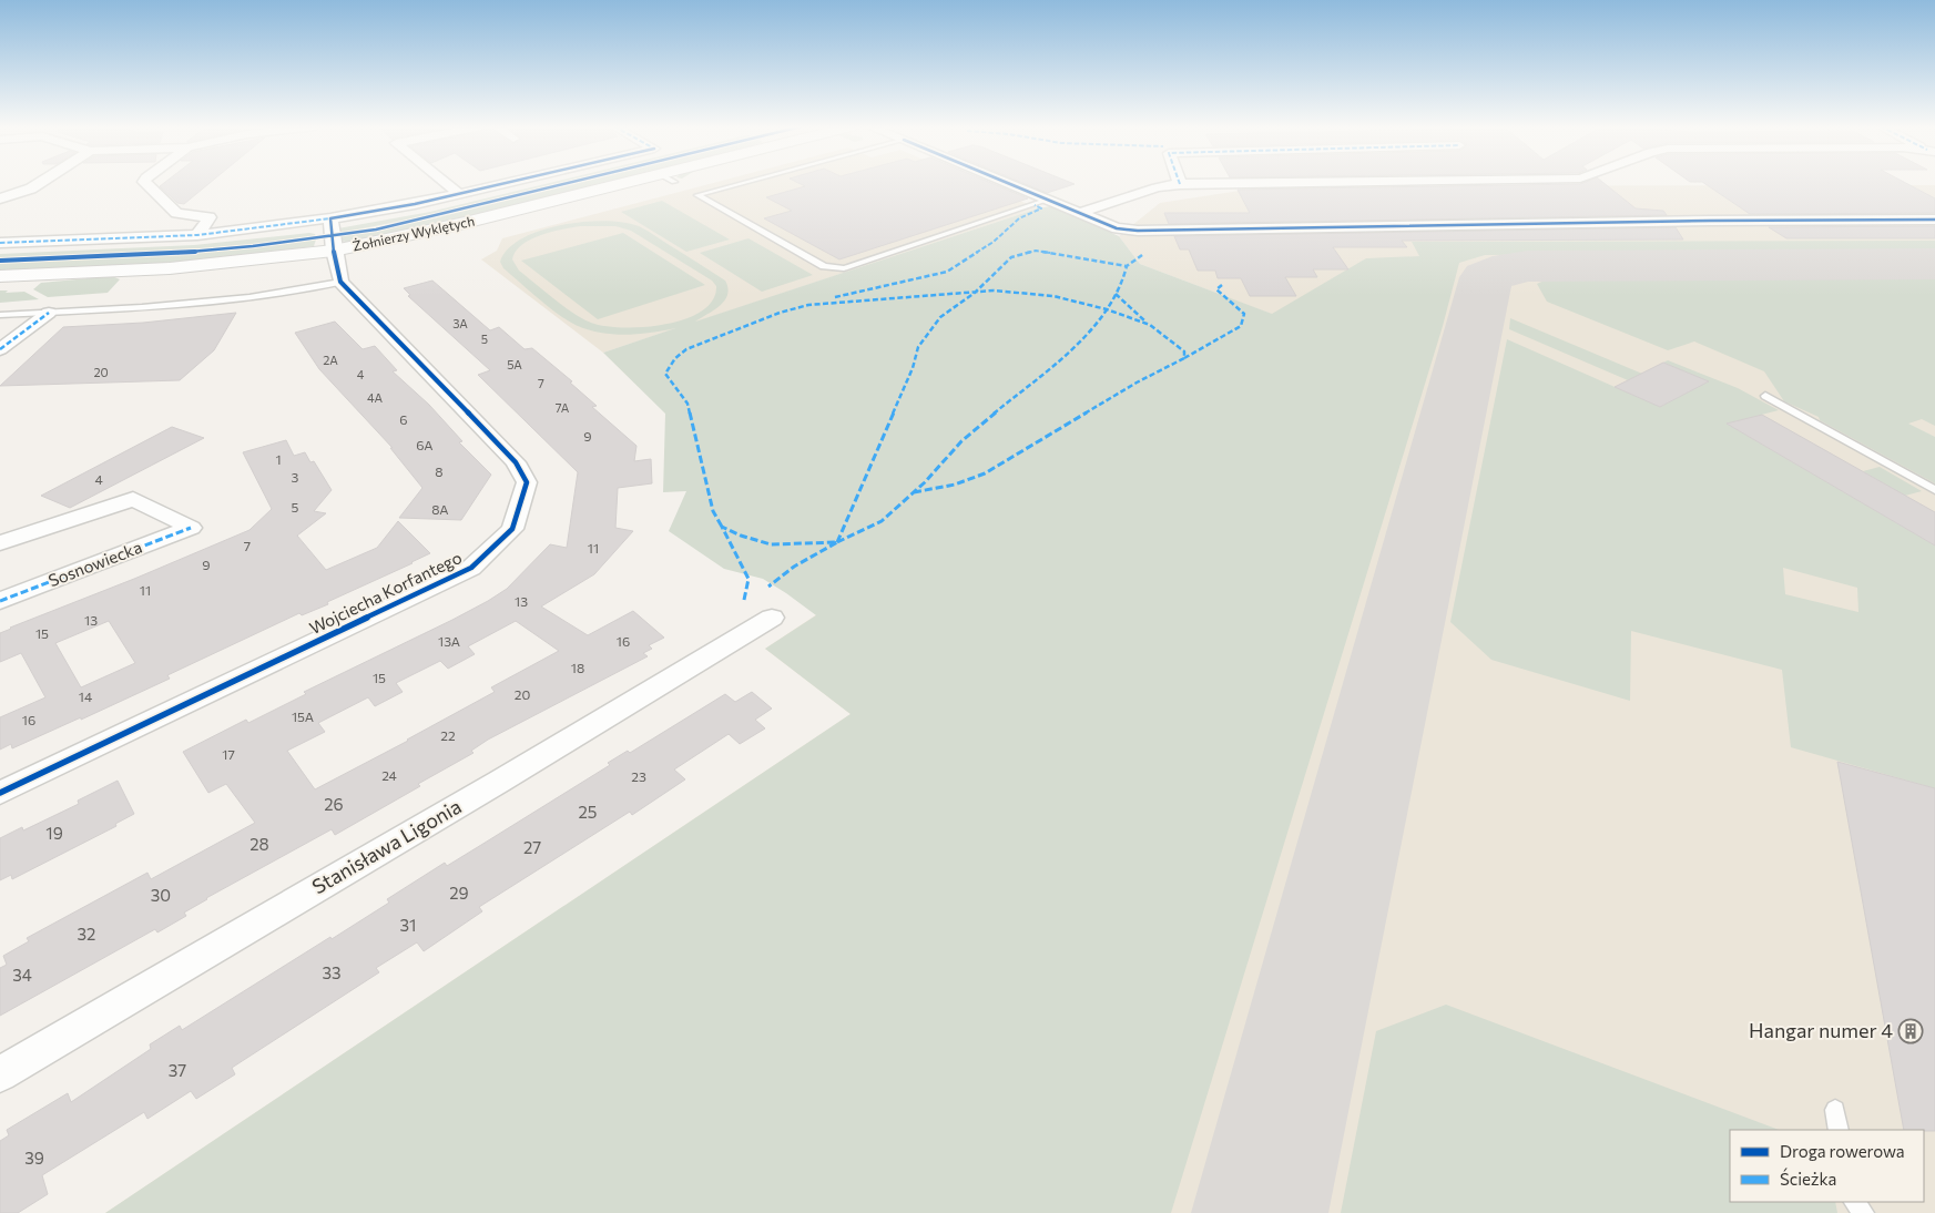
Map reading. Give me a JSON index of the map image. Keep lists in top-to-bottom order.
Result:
{
  "streets": {
    "street": [
      "Żołnierzy Wyklętych",
      "Sosnowiecka",
      "Wojciecha Korfantego",
      "Stanisława Ligonia"
    ]
  },
  "places": {
    "building": ["Hangar numer 4"]
  },
  "house_numbers": [
    "3A",
    "5",
    "2A",
    "5A",
    "20",
    "4",
    "7",
    "4A",
    "7A",
    "6",
    "9",
    "6A",
    "1",
    "8",
    "3",
    "4",
    "5",
    "8A",
    "7",
    "11",
    "9",
    "11",
    "13",
    "13",
    "15",
    "13A",
    "16",
    "18",
    "15",
    "20",
    "14",
    "15A",
    "16",
    "22",
    "17",
    "24",
    "23",
    "26",
    "25",
    "19",
    "28",
    "27",
    "29",
    "30",
    "31",
    "32",
    "33",
    "34",
    "37",
    "39"
  ],
  "legend": ["Droga rowerowa", "Ścieżka"]
}
